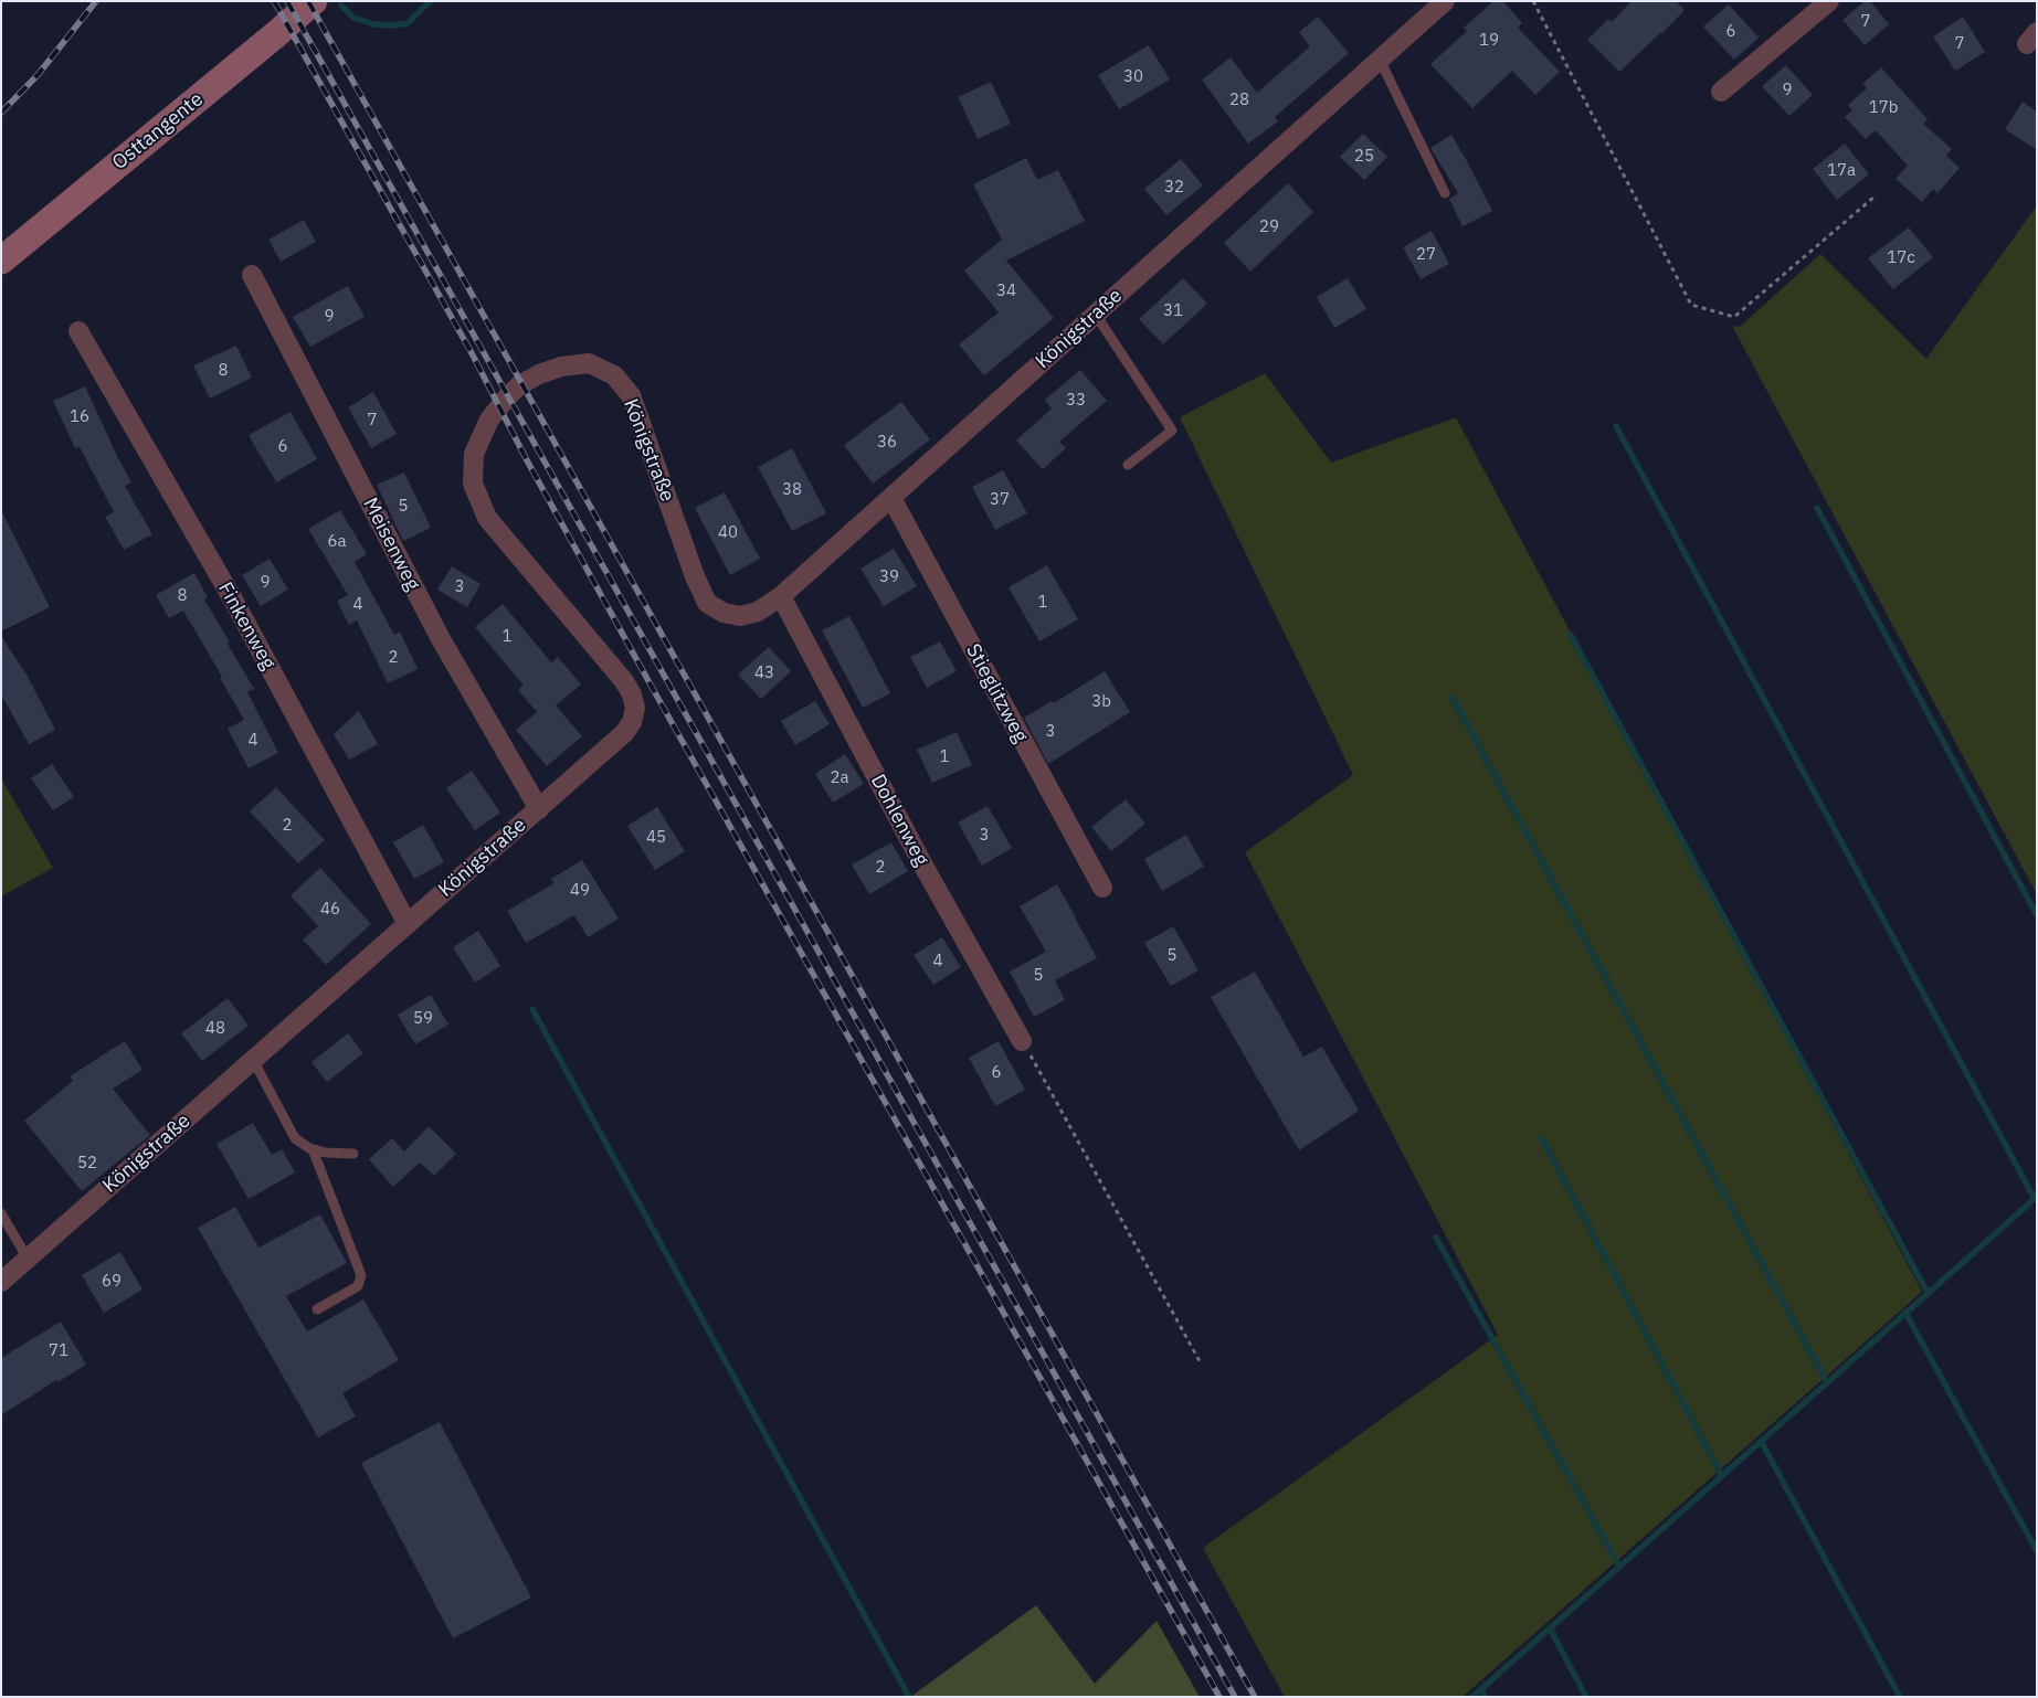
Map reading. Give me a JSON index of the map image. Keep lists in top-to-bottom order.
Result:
{
  "streets": {
    "main road": ["Osttangente"],
    "street": [
      "Königstraße",
      "Meisenweg",
      "Finkenweg",
      "Stieglitzweg",
      "Dohlenweg"
    ]
  },
  "crossings": [
    ["Königstraße", "Meisenweg"],
    ["Königstraße", "Finkenweg"],
    ["Königstraße", "Stieglitzweg"],
    ["Königstraße", "Dohlenweg"]
  ],
  "house_numbers": [
    "7",
    "6",
    "19",
    "7",
    "30",
    "9",
    "28",
    "17b",
    "25",
    "17a",
    "32",
    "29",
    "27",
    "17c",
    "34",
    "31",
    "9",
    "8",
    "33",
    "16",
    "7",
    "36",
    "6",
    "38",
    "37",
    "5",
    "40",
    "6a",
    "39",
    "9",
    "3",
    "8",
    "1",
    "4",
    "1",
    "2",
    "43",
    "3b",
    "3",
    "4",
    "1",
    "2a",
    "2",
    "3",
    "45",
    "2",
    "49",
    "46",
    "5",
    "4",
    "5",
    "59",
    "48",
    "6",
    "52",
    "69",
    "71"
  ]
}
